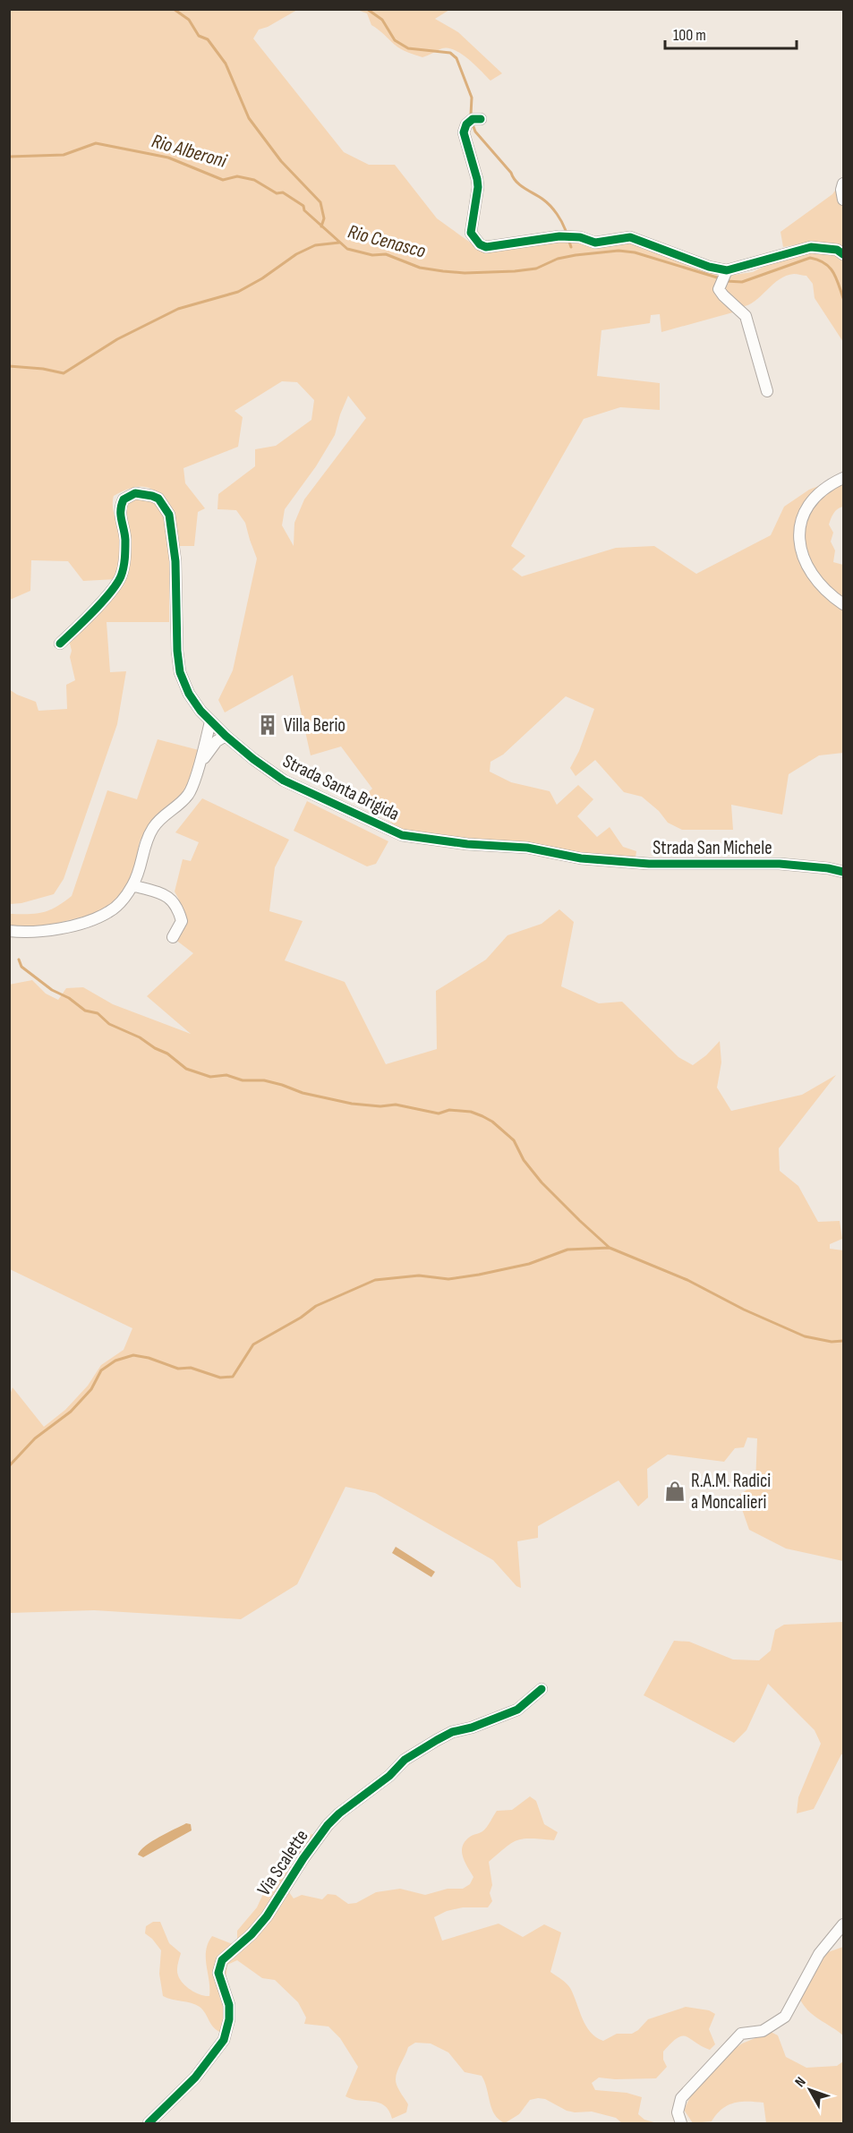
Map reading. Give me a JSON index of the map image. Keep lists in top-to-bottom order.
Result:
{
  "streets": {
    "street": ["Strada Santa Brigida", "Strada San Michele", "Via Scalette"]
  },
  "crossings": [
    ["Strada Santa Brigida", "Strada San Michele"]
  ],
  "water": ["Rio Alberoni", "Rio Cenasco"],
  "places": {
    "building": ["Villa Berio"],
    "shop": ["R.A.M. Radici a Moncalieri"]
  },
  "scale_bar": "100 m",
  "north": "top left"
}
